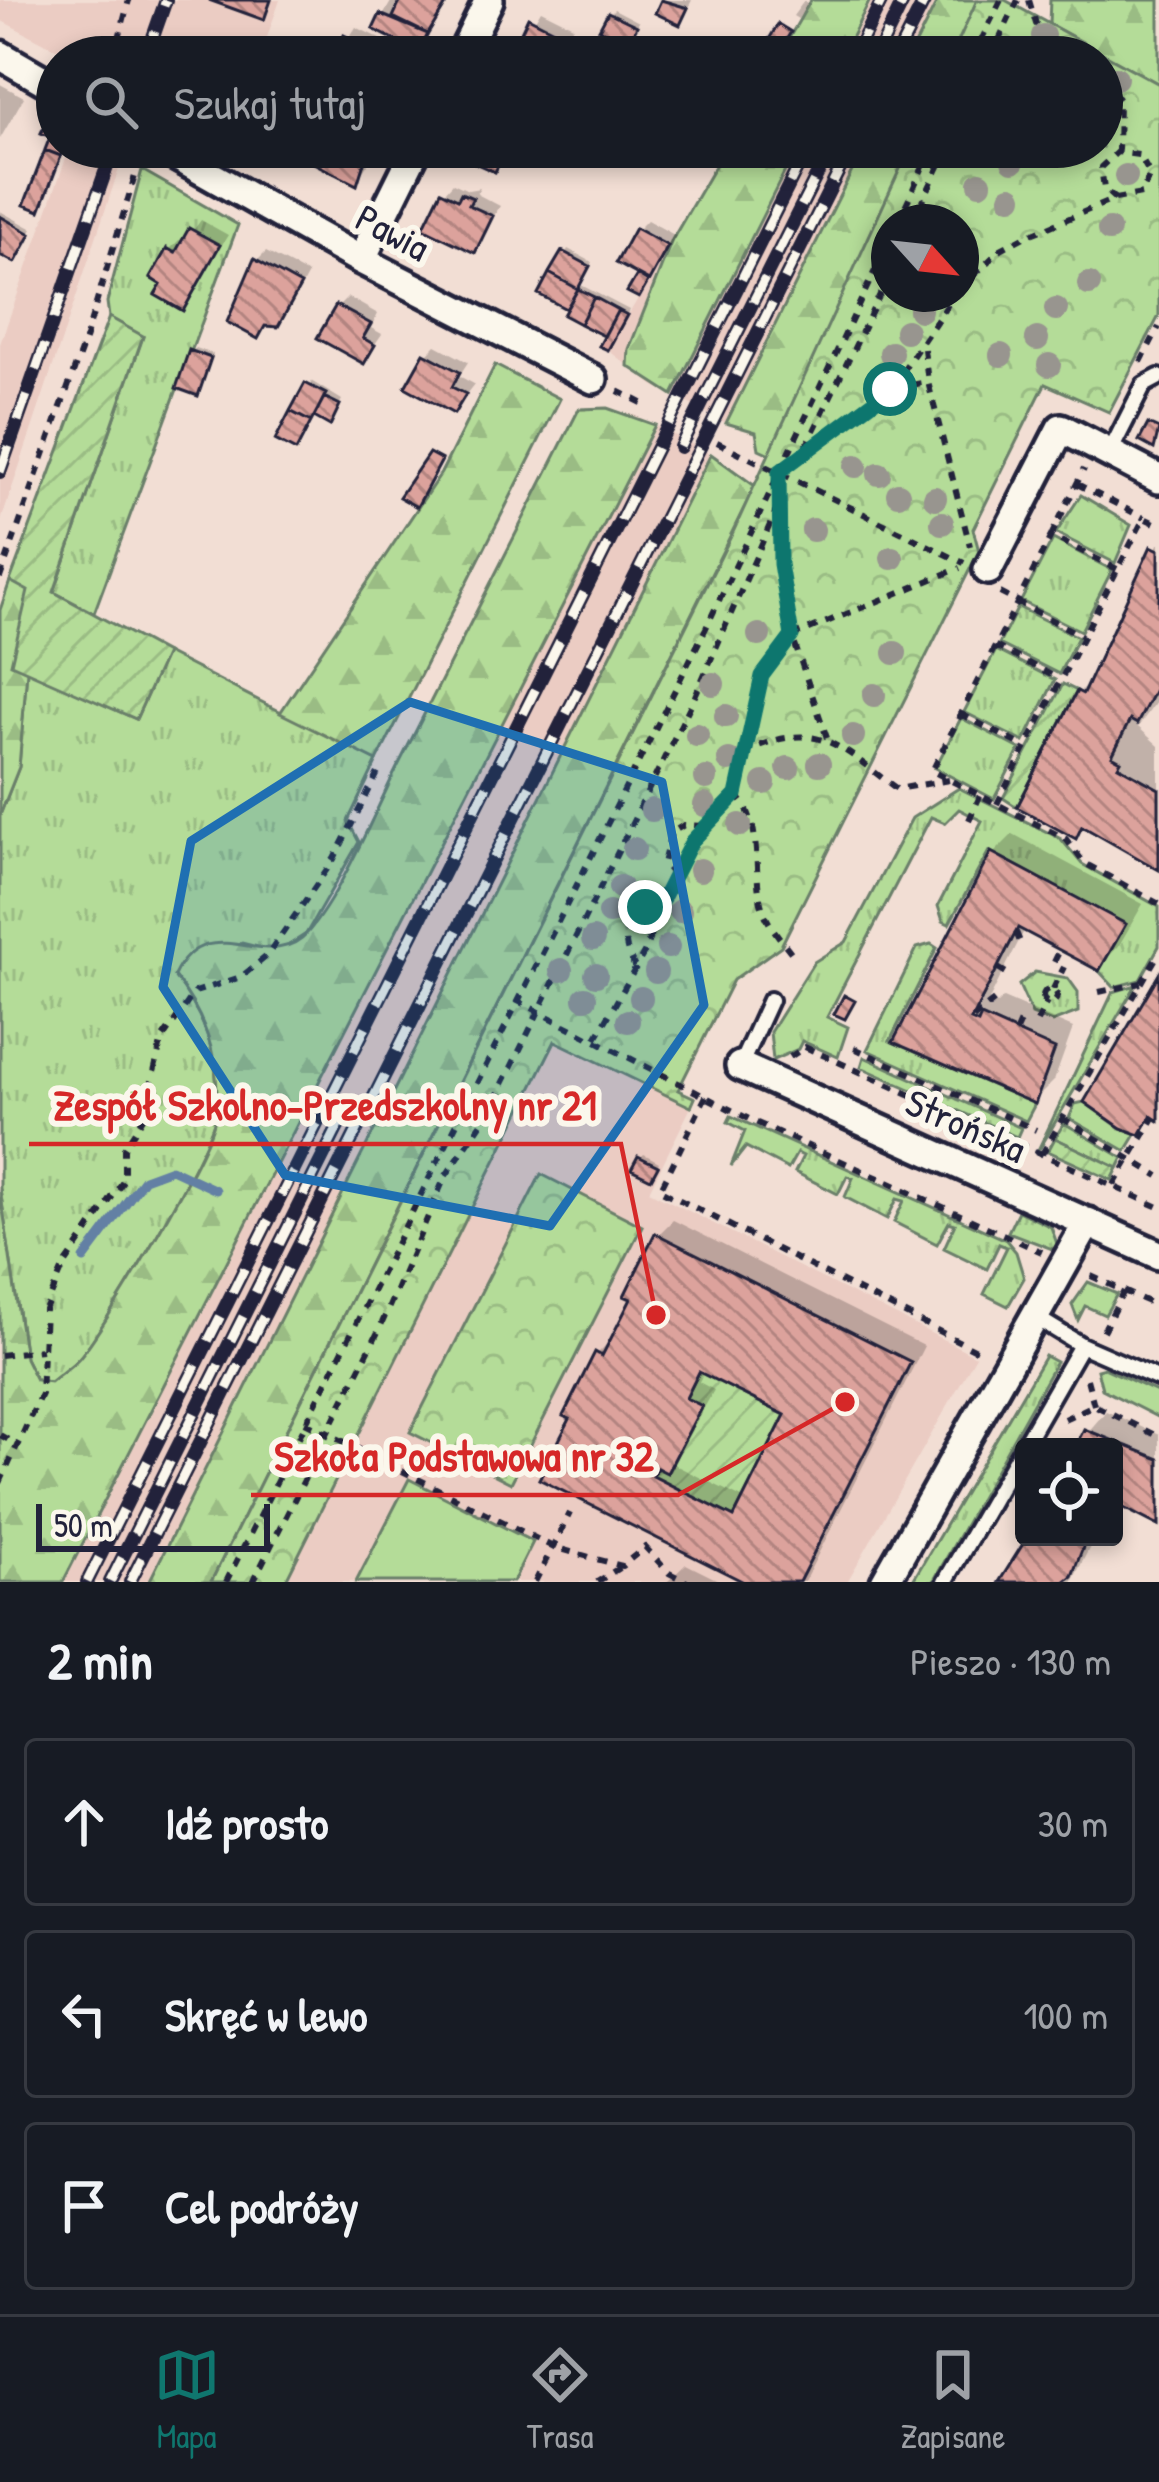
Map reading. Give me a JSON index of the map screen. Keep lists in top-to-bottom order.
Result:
{
  "streets": {
    "street": ["Pawia", "Strońska"]
  },
  "places": ["Zespół Szkolno-Przedszkolny nr 21", "Szkoła Podstawowa nr 32"],
  "scale_bar": "50 m",
  "north": "bottom right",
  "page": {
    "search": "Szukaj tutaj",
    "scale": "50 m",
    "heading": ["2 min", "Pieszo · 130 m"],
    "list": [
      ["Idź prosto", "30 m"],
      ["Skręć w lewo", "100 m"],
      "Cel podróży"
    ],
    "nav": ["Mapa", "Trasa", "Zapisane"]
  }
}
